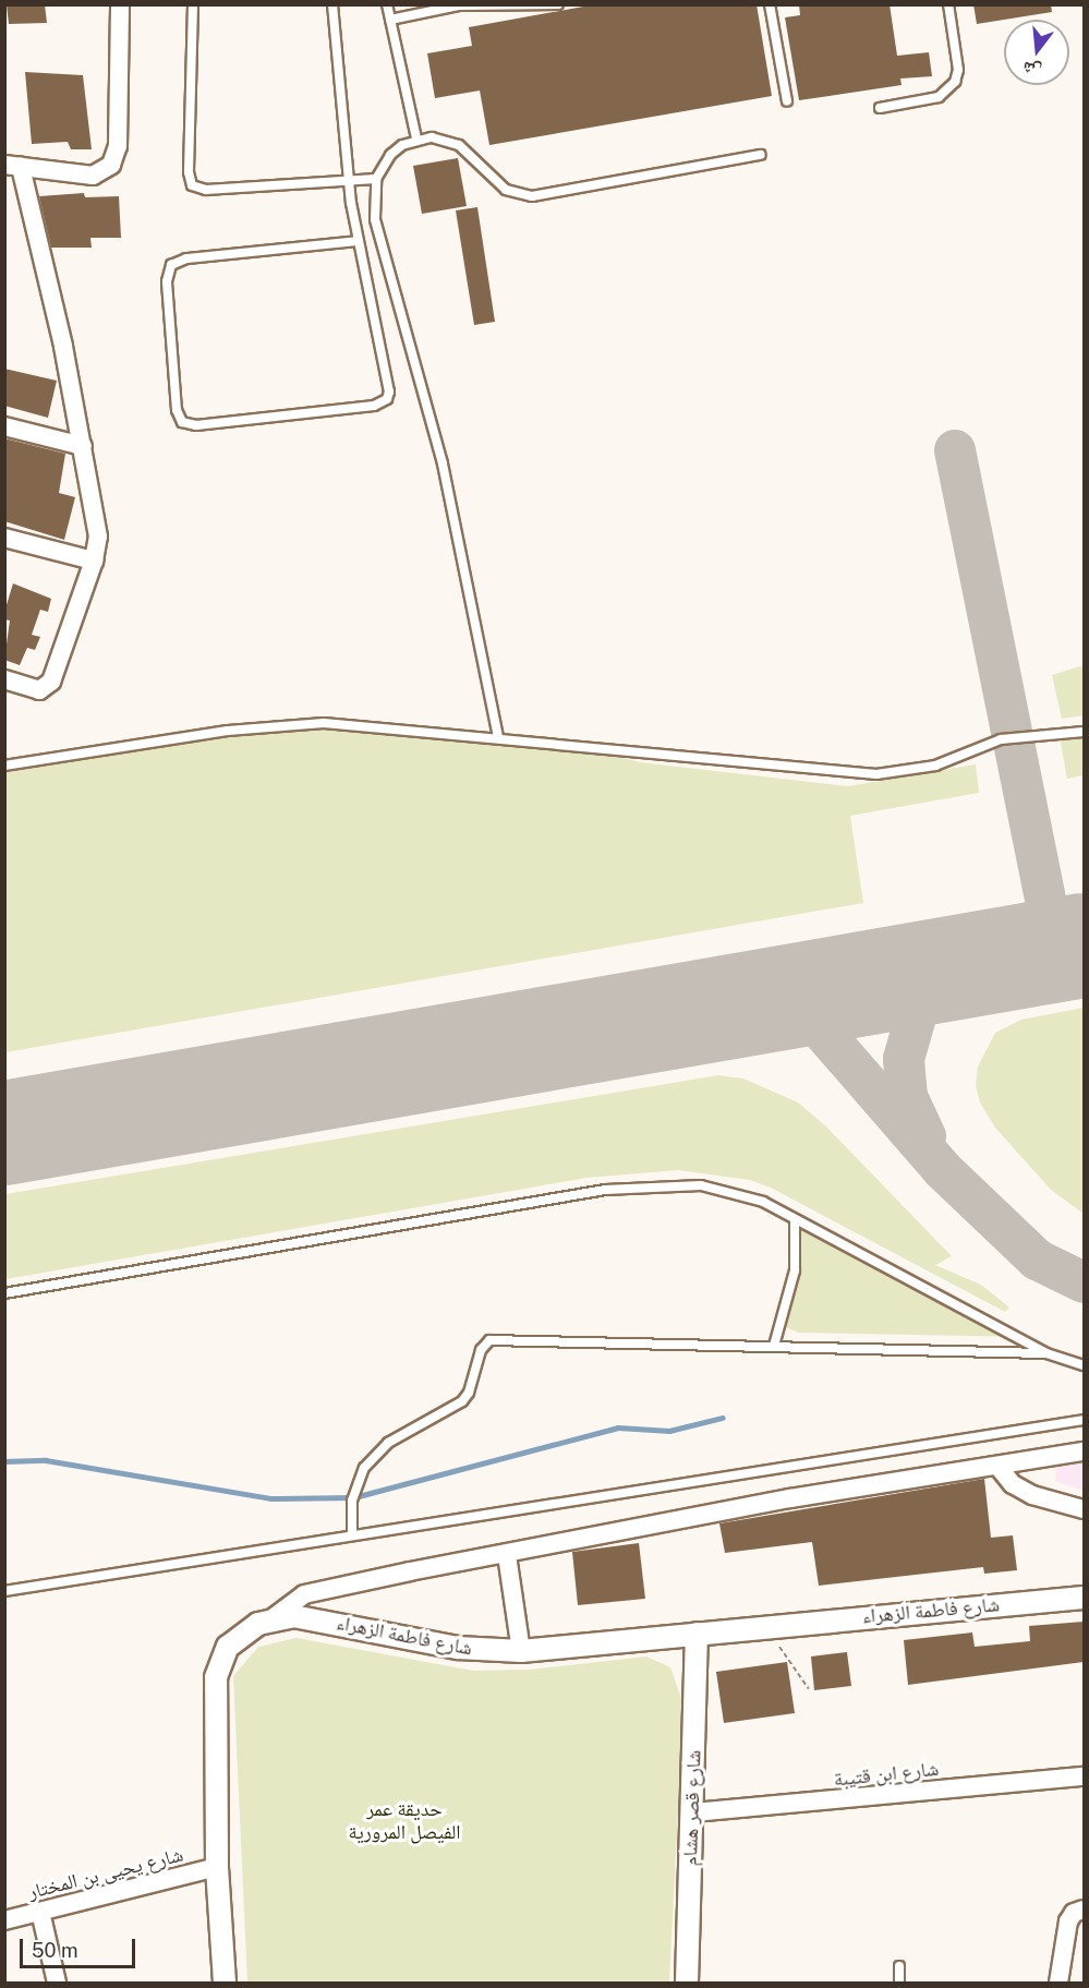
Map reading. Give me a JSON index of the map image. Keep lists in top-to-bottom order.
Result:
{
  "streets": {
    "street": [
      "شارع فاطمة الزهراء",
      "شارع ابن قتيبة",
      "شارع قصر هشام",
      "شارع يحيى بن المختار"
    ]
  },
  "crossings": [
    ["شارع فاطمة الزهراء", "شارع قصر هشام"],
    ["شارع فاطمة الزهراء", "شارع يحيى بن المختار"],
    ["شارع ابن قتيبة", "شارع قصر هشام"]
  ],
  "parks": ["حديقة عمر الفيصل المرورية"],
  "scale_bar": "50 m",
  "north": "bottom"
}
